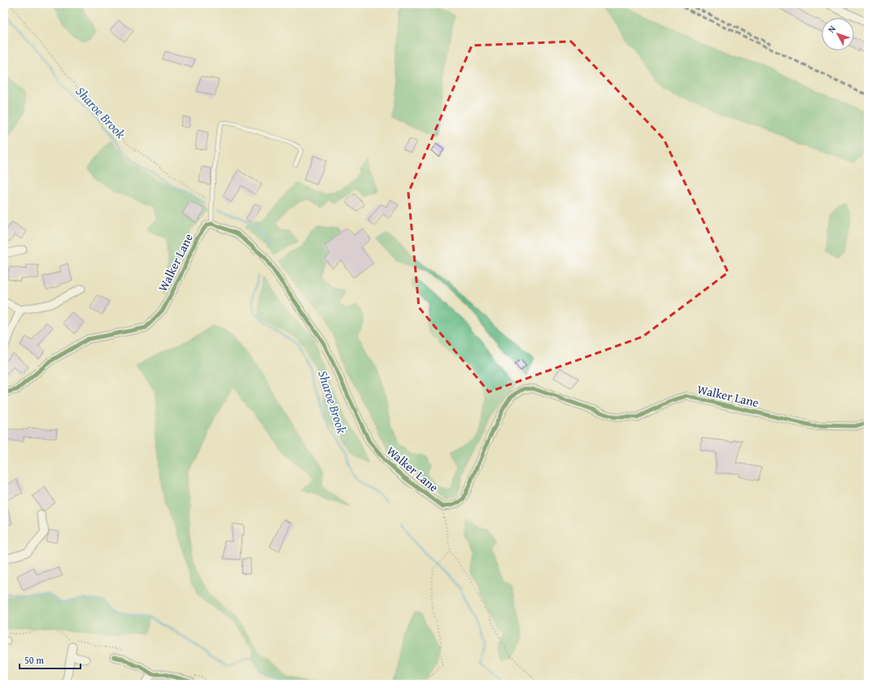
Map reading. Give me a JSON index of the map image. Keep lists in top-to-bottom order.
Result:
{
  "streets": {
    "street": ["Walker Lane"]
  },
  "water": ["Sharoe Brook"],
  "scale_bar": "50 m",
  "north": "top left"
}
